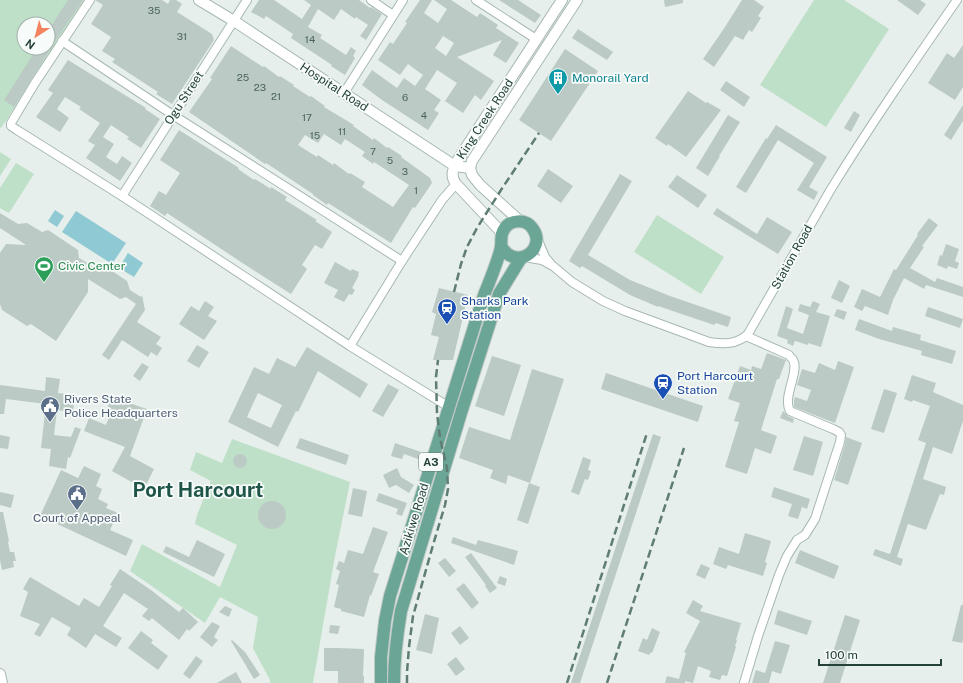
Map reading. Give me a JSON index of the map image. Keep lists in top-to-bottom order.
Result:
{
  "streets": {
    "main road": ["A3", "Azikiwe Road"],
    "street": [
      "Hospital Road",
      "Ogu Street",
      "King Creek Road",
      "Station Road"
    ]
  },
  "crossings": [
    ["Hospital Road", "Ogu Street"],
    ["Hospital Road", "King Creek Road"],
    ["King Creek Road", "A3"],
    ["King Creek Road", "Azikiwe Road"],
    ["A3", "Azikiwe Road"]
  ],
  "districts": ["Port Harcourt"],
  "places": {
    "building": ["Monorail Yard"],
    "sports": ["Civic Center"],
    "station": ["Sharks Park Station", "Port Harcourt Station"],
    "public building": ["Rivers State Police Headquarters", "Court of Appeal"]
  },
  "house_numbers": [
    "35",
    "31",
    "14",
    "25",
    "23",
    "21",
    "6",
    "4",
    "17",
    "11",
    "15",
    "7",
    "5",
    "3",
    "1"
  ],
  "scale_bar": "100 m",
  "north": "bottom left"
}
